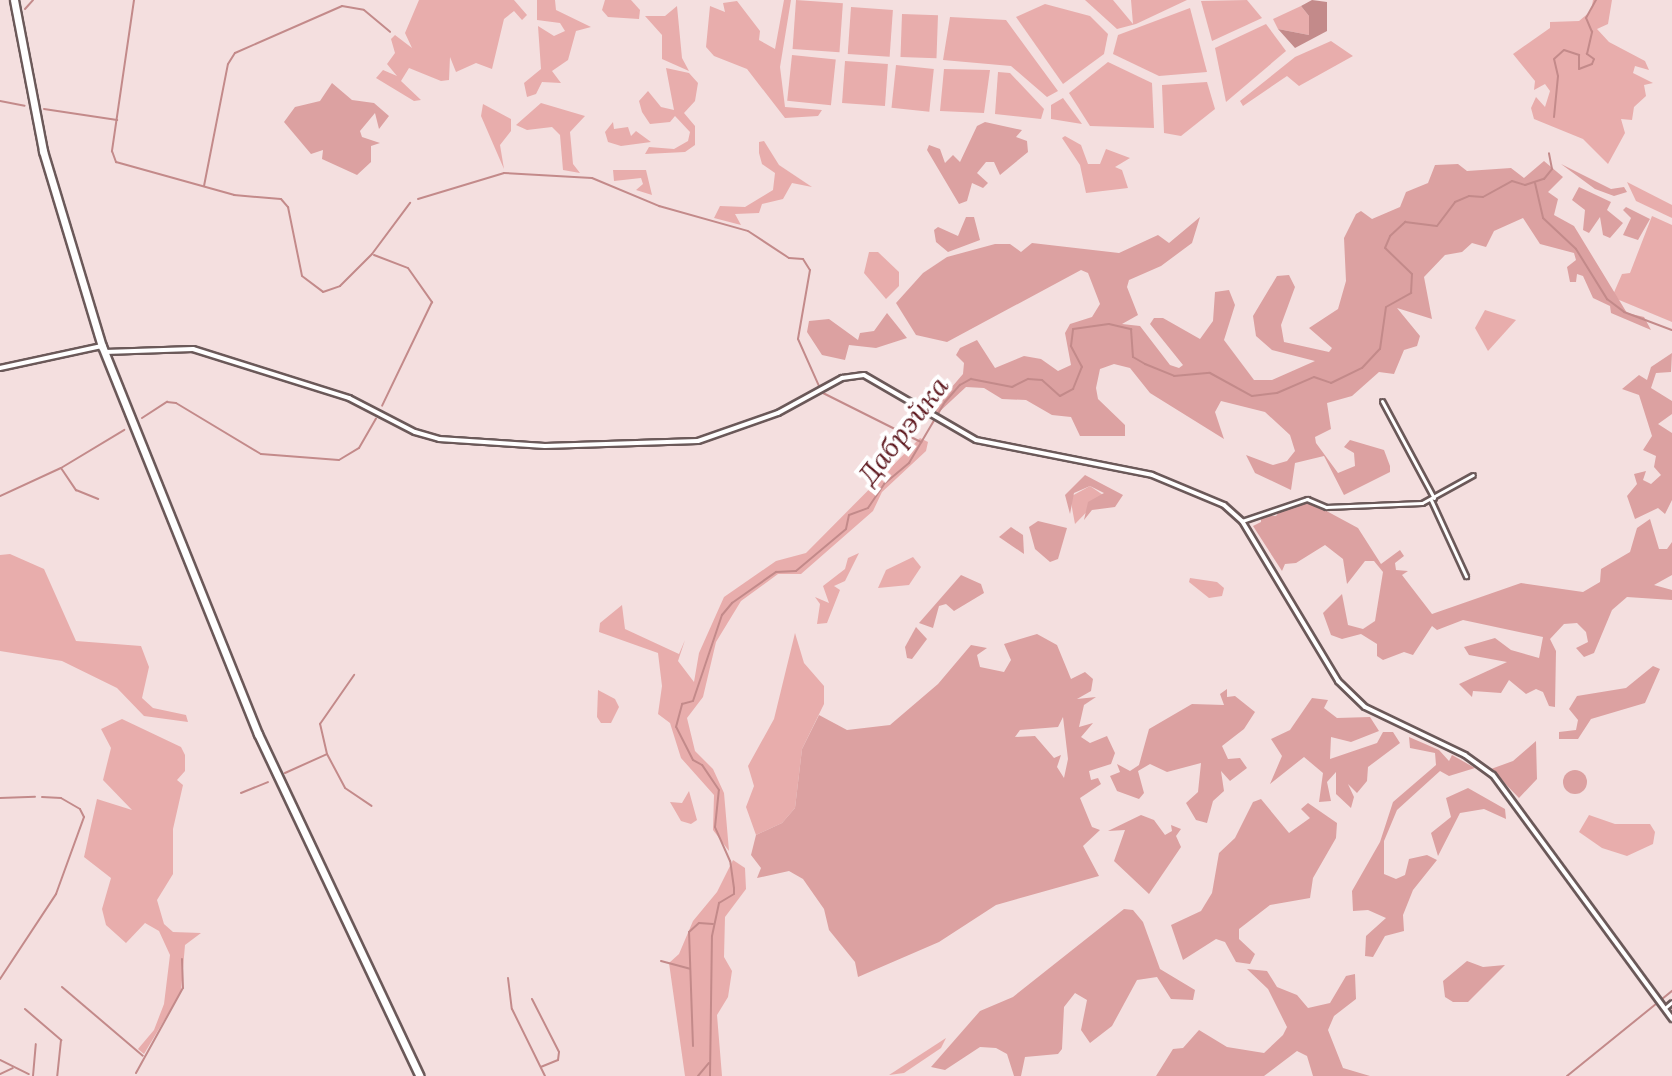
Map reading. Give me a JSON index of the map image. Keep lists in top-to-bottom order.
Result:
{
  "water": ["Дабрэйка"]
}
